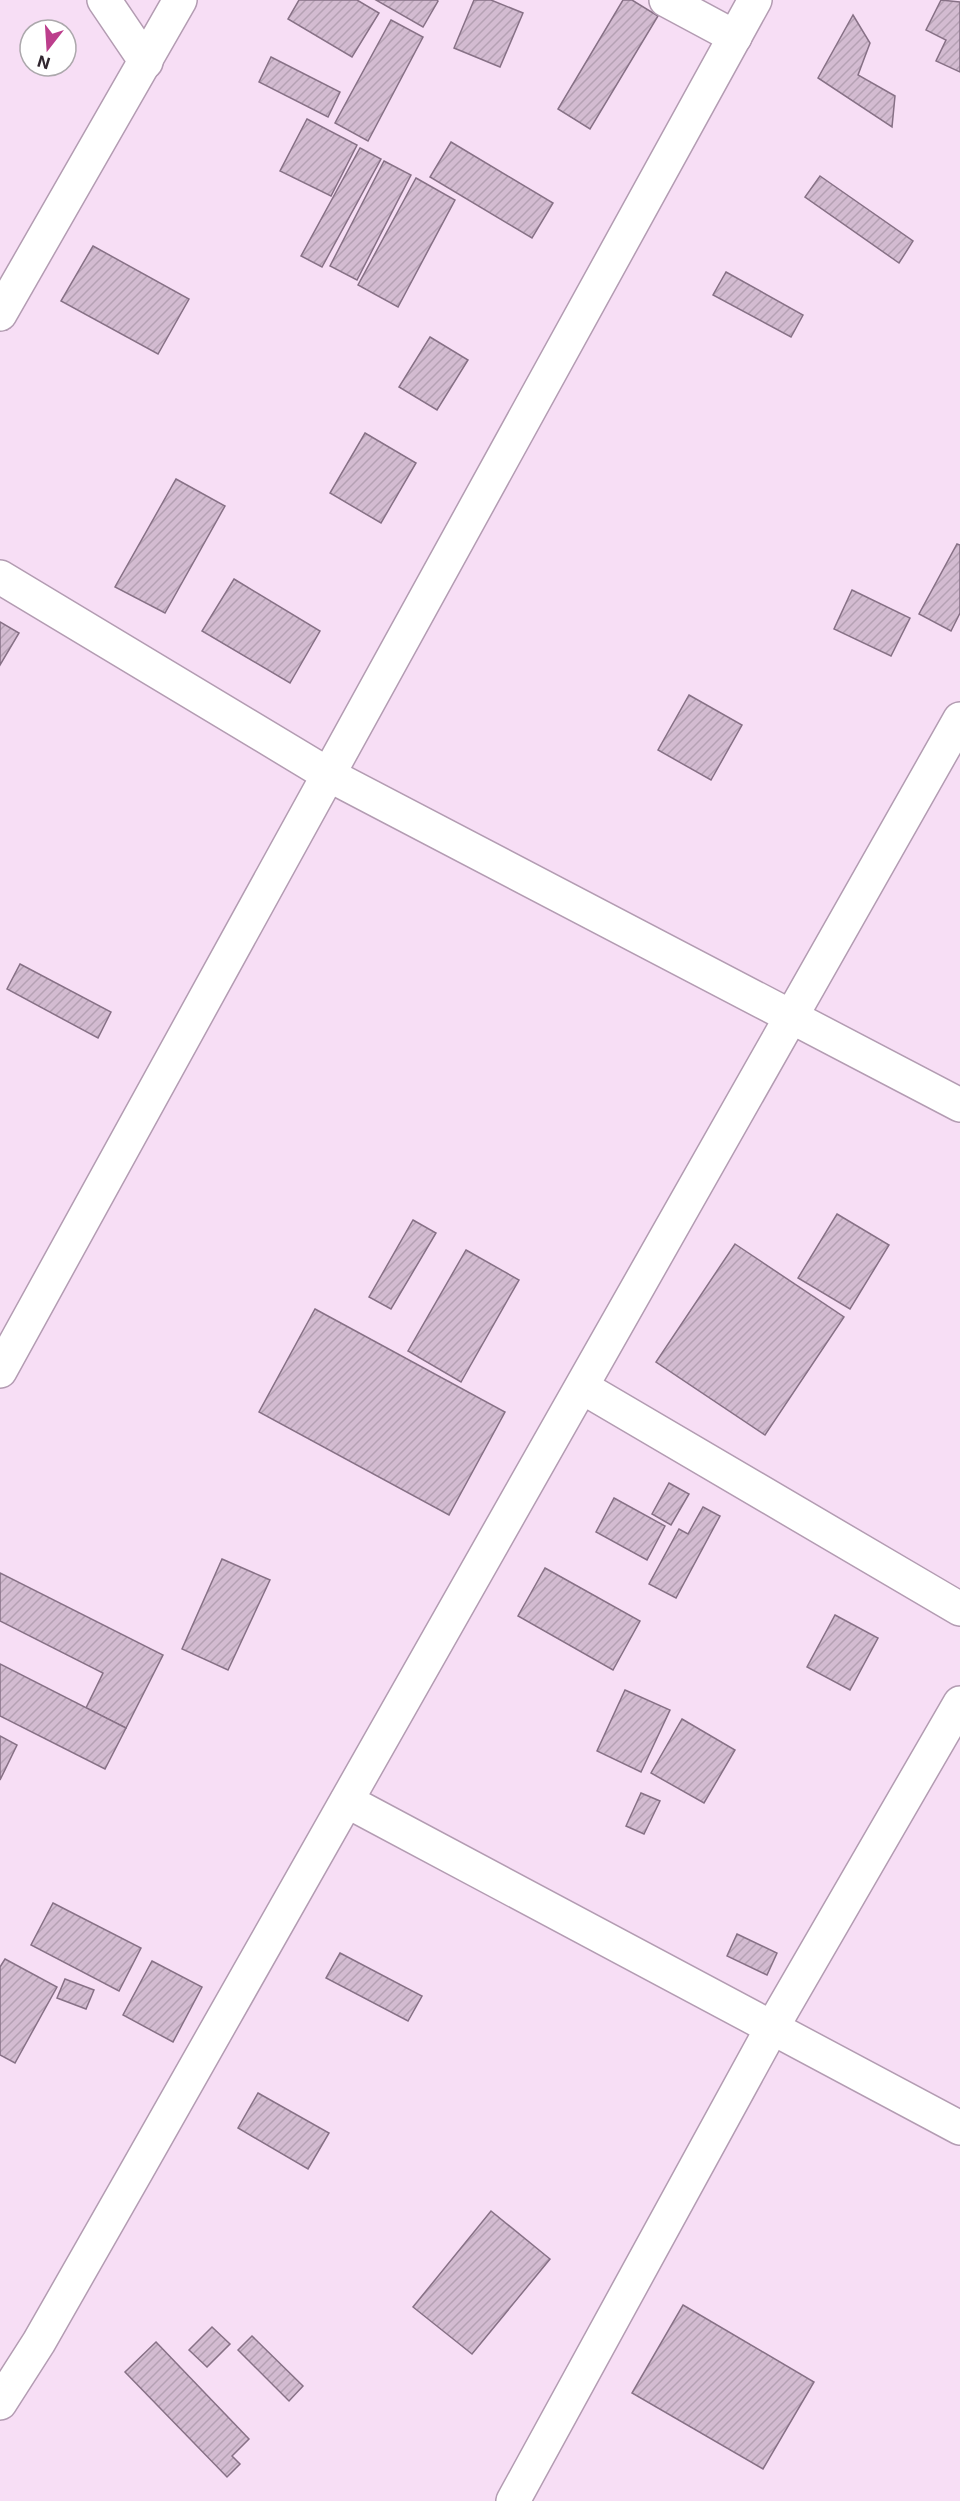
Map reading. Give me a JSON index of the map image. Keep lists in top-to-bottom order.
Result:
{
  "north": "bottom"
}
